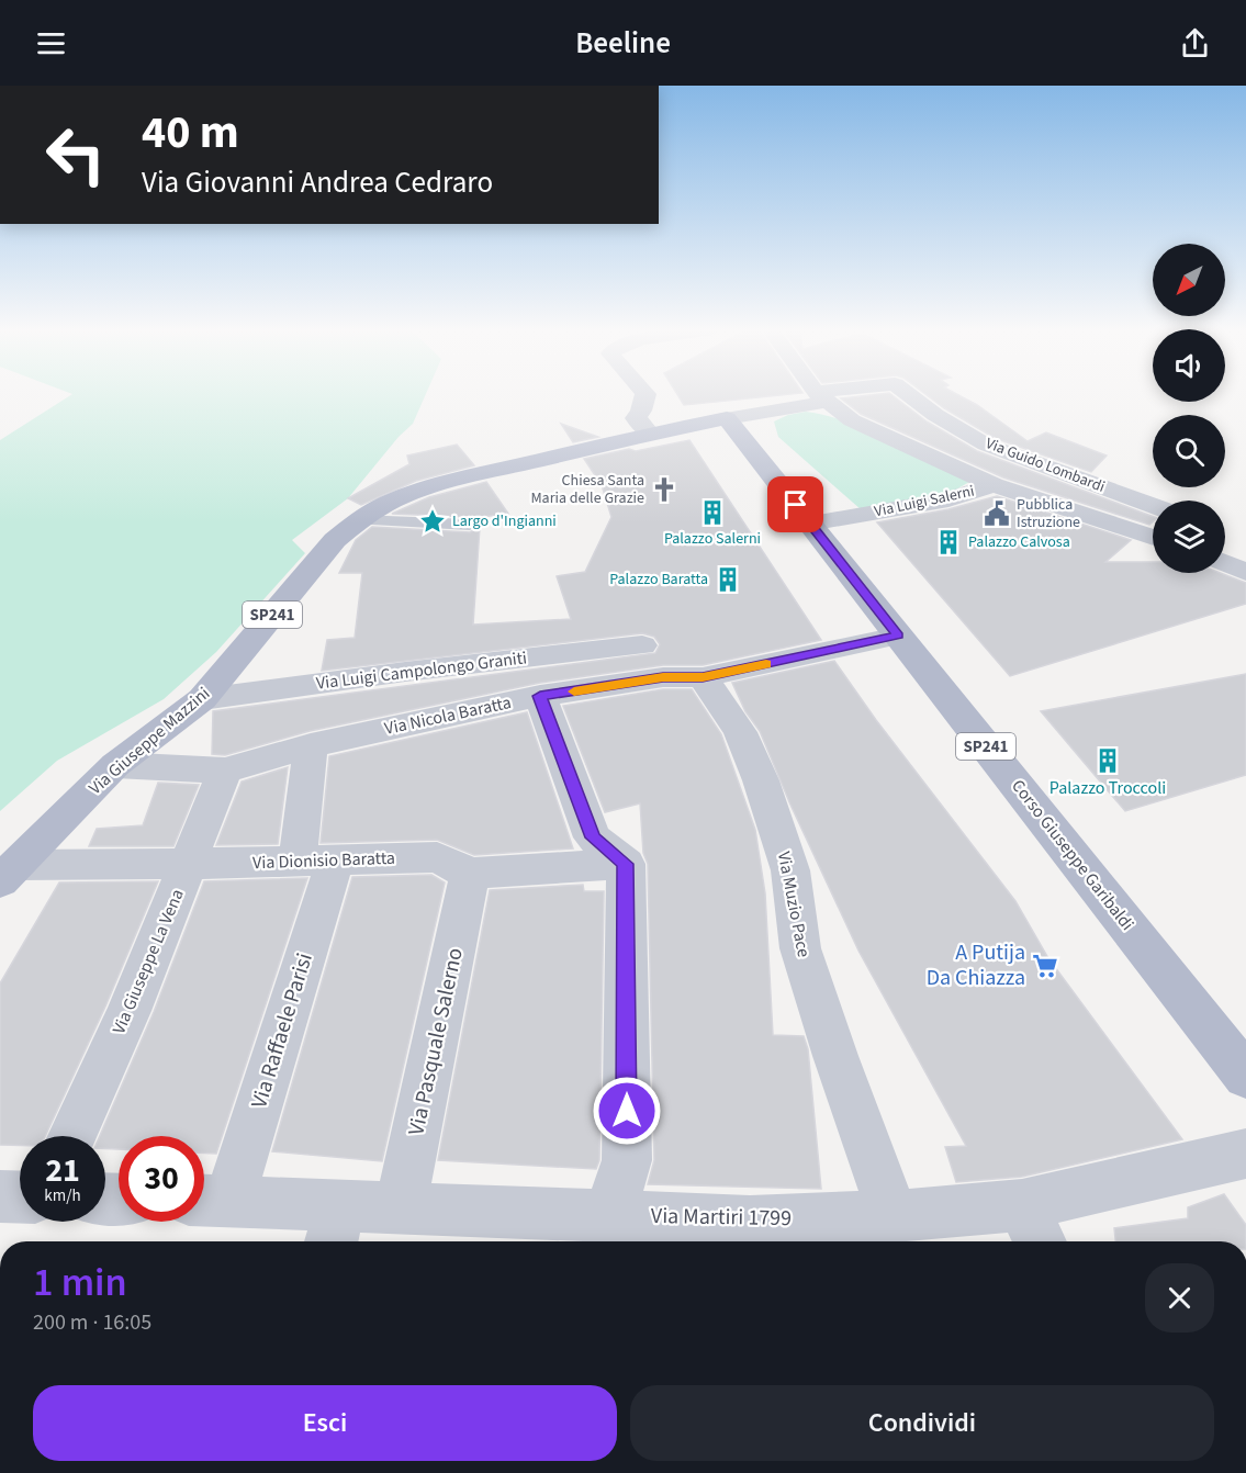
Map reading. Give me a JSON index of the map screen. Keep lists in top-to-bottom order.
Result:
{
  "streets": {
    "main road": ["SP241", "Via Giuseppe Mazzini", "Corso Giuseppe Garibaldi"],
    "street": [
      "Via Guido Lombardi",
      "Via Luigi Salerni",
      "Via Luigi Campolongo Graniti",
      "Via Nicola Baratta",
      "Via Dionisio Baratta",
      "Via Muzio Pace",
      "Via Giuseppe La Vena",
      "Via Raffaele Parisi",
      "Via Pasquale Salerno",
      "Via Martiri 1799"
    ]
  },
  "crossings": [
    ["Via Guido Lombardi", "Via Luigi Salerni"],
    ["Via Guido Lombardi", "SP241"],
    ["Via Guido Lombardi", "Corso Giuseppe Garibaldi"],
    ["Via Luigi Salerni", "Corso Giuseppe Garibaldi"],
    ["SP241", "Via Giuseppe Mazzini"],
    ["SP241", "Corso Giuseppe Garibaldi"],
    ["Via Luigi Campolongo Graniti", "Via Giuseppe Mazzini"],
    ["Via Nicola Baratta", "Via Giuseppe Mazzini"],
    ["Via Nicola Baratta", "Corso Giuseppe Garibaldi"],
    ["Via Nicola Baratta", "Via Muzio Pace"],
    ["Via Nicola Baratta", "Via Giuseppe La Vena"],
    ["Via Nicola Baratta", "Via Raffaele Parisi"],
    ["Via Giuseppe Mazzini", "Via Dionisio Baratta"],
    ["Via Dionisio Baratta", "Via Giuseppe La Vena"],
    ["Via Dionisio Baratta", "Via Raffaele Parisi"],
    ["Via Dionisio Baratta", "Via Pasquale Salerno"],
    ["Via Muzio Pace", "Via Martiri 1799"],
    ["Via Raffaele Parisi", "Via Martiri 1799"],
    ["Via Pasquale Salerno", "Via Martiri 1799"]
  ],
  "places": {
    "church": ["Chiesa Santa Maria delle Grazie"],
    "building": [
      "Palazzo Salerni",
      "Palazzo Calvosa",
      "Palazzo Baratta",
      "Palazzo Troccoli"
    ],
    "public building": ["Pubblica Istruzione"],
    "place": ["Largo d'Ingianni"],
    "supermarket": ["A Putija Da Chiazza"]
  },
  "north": "bottom left",
  "page": {
    "header": "Beeline",
    "turn": ["40 m", "Via Giovanni Andrea Cedraro"],
    "speed": "21 km/h",
    "limit": "30",
    "heading": ["1 min", "200 m · 16:05"],
    "buttons": ["Esci", "Condividi"]
  }
}
